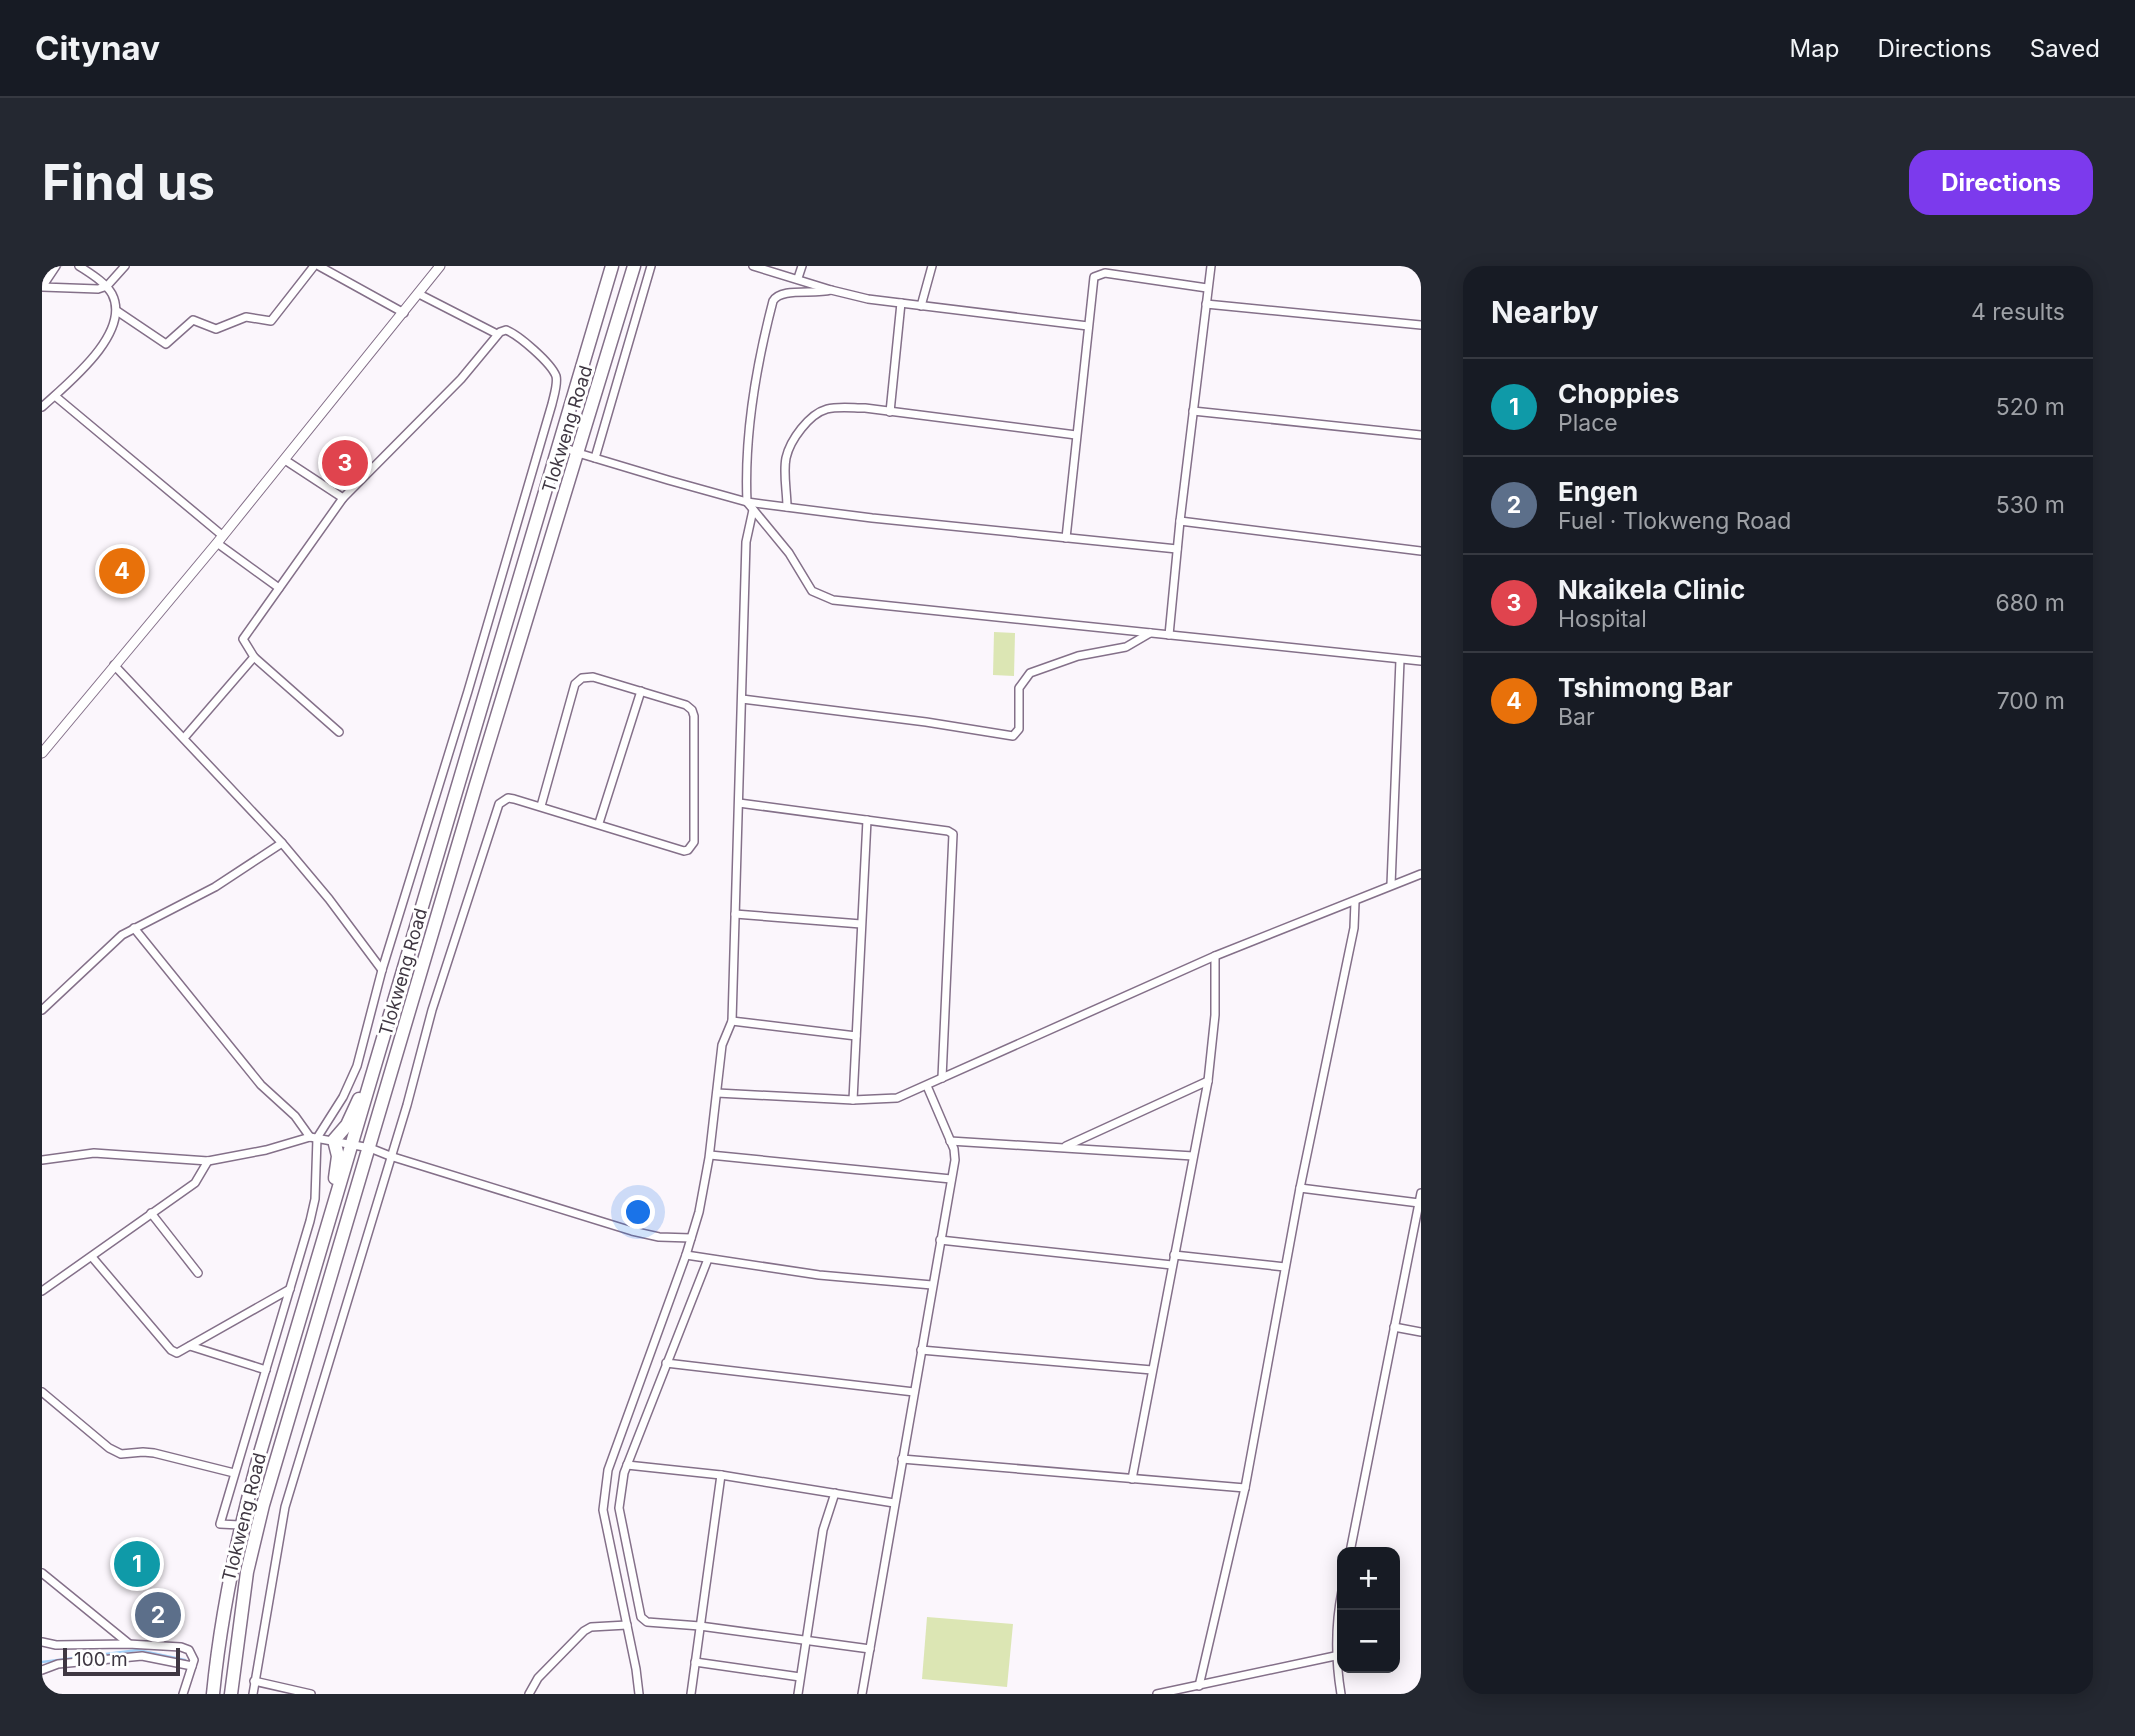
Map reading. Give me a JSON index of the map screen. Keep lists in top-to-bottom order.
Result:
{
  "streets": {
    "main road": ["Tlokweng Road"]
  },
  "scale_bar": "100 m",
  "page": {
    "header": "Citynav",
    "nav": ["Map", "Directions", "Saved"],
    "buttons": "Directions",
    "title": "Find us",
    "heading": ["Nearby", "4 results"],
    "list": [
      {
        "mark": "1",
        "name": "Choppies",
        "note": "Place",
        "value": "520 m"
      },
      {
        "mark": "2",
        "name": "Engen",
        "note": "Fuel · Tlokweng Road",
        "value": "530 m"
      },
      {
        "mark": "3",
        "name": "Nkaikela Clinic",
        "note": "Hospital",
        "value": "680 m"
      },
      {
        "mark": "4",
        "name": "Tshimong Bar",
        "note": "Bar",
        "value": "700 m"
      }
    ],
    "pins": [
      "3",
      "4",
      "1",
      "2"
    ],
    "map_buttons": ["+", "−"],
    "scale": "100 m"
  }
}
